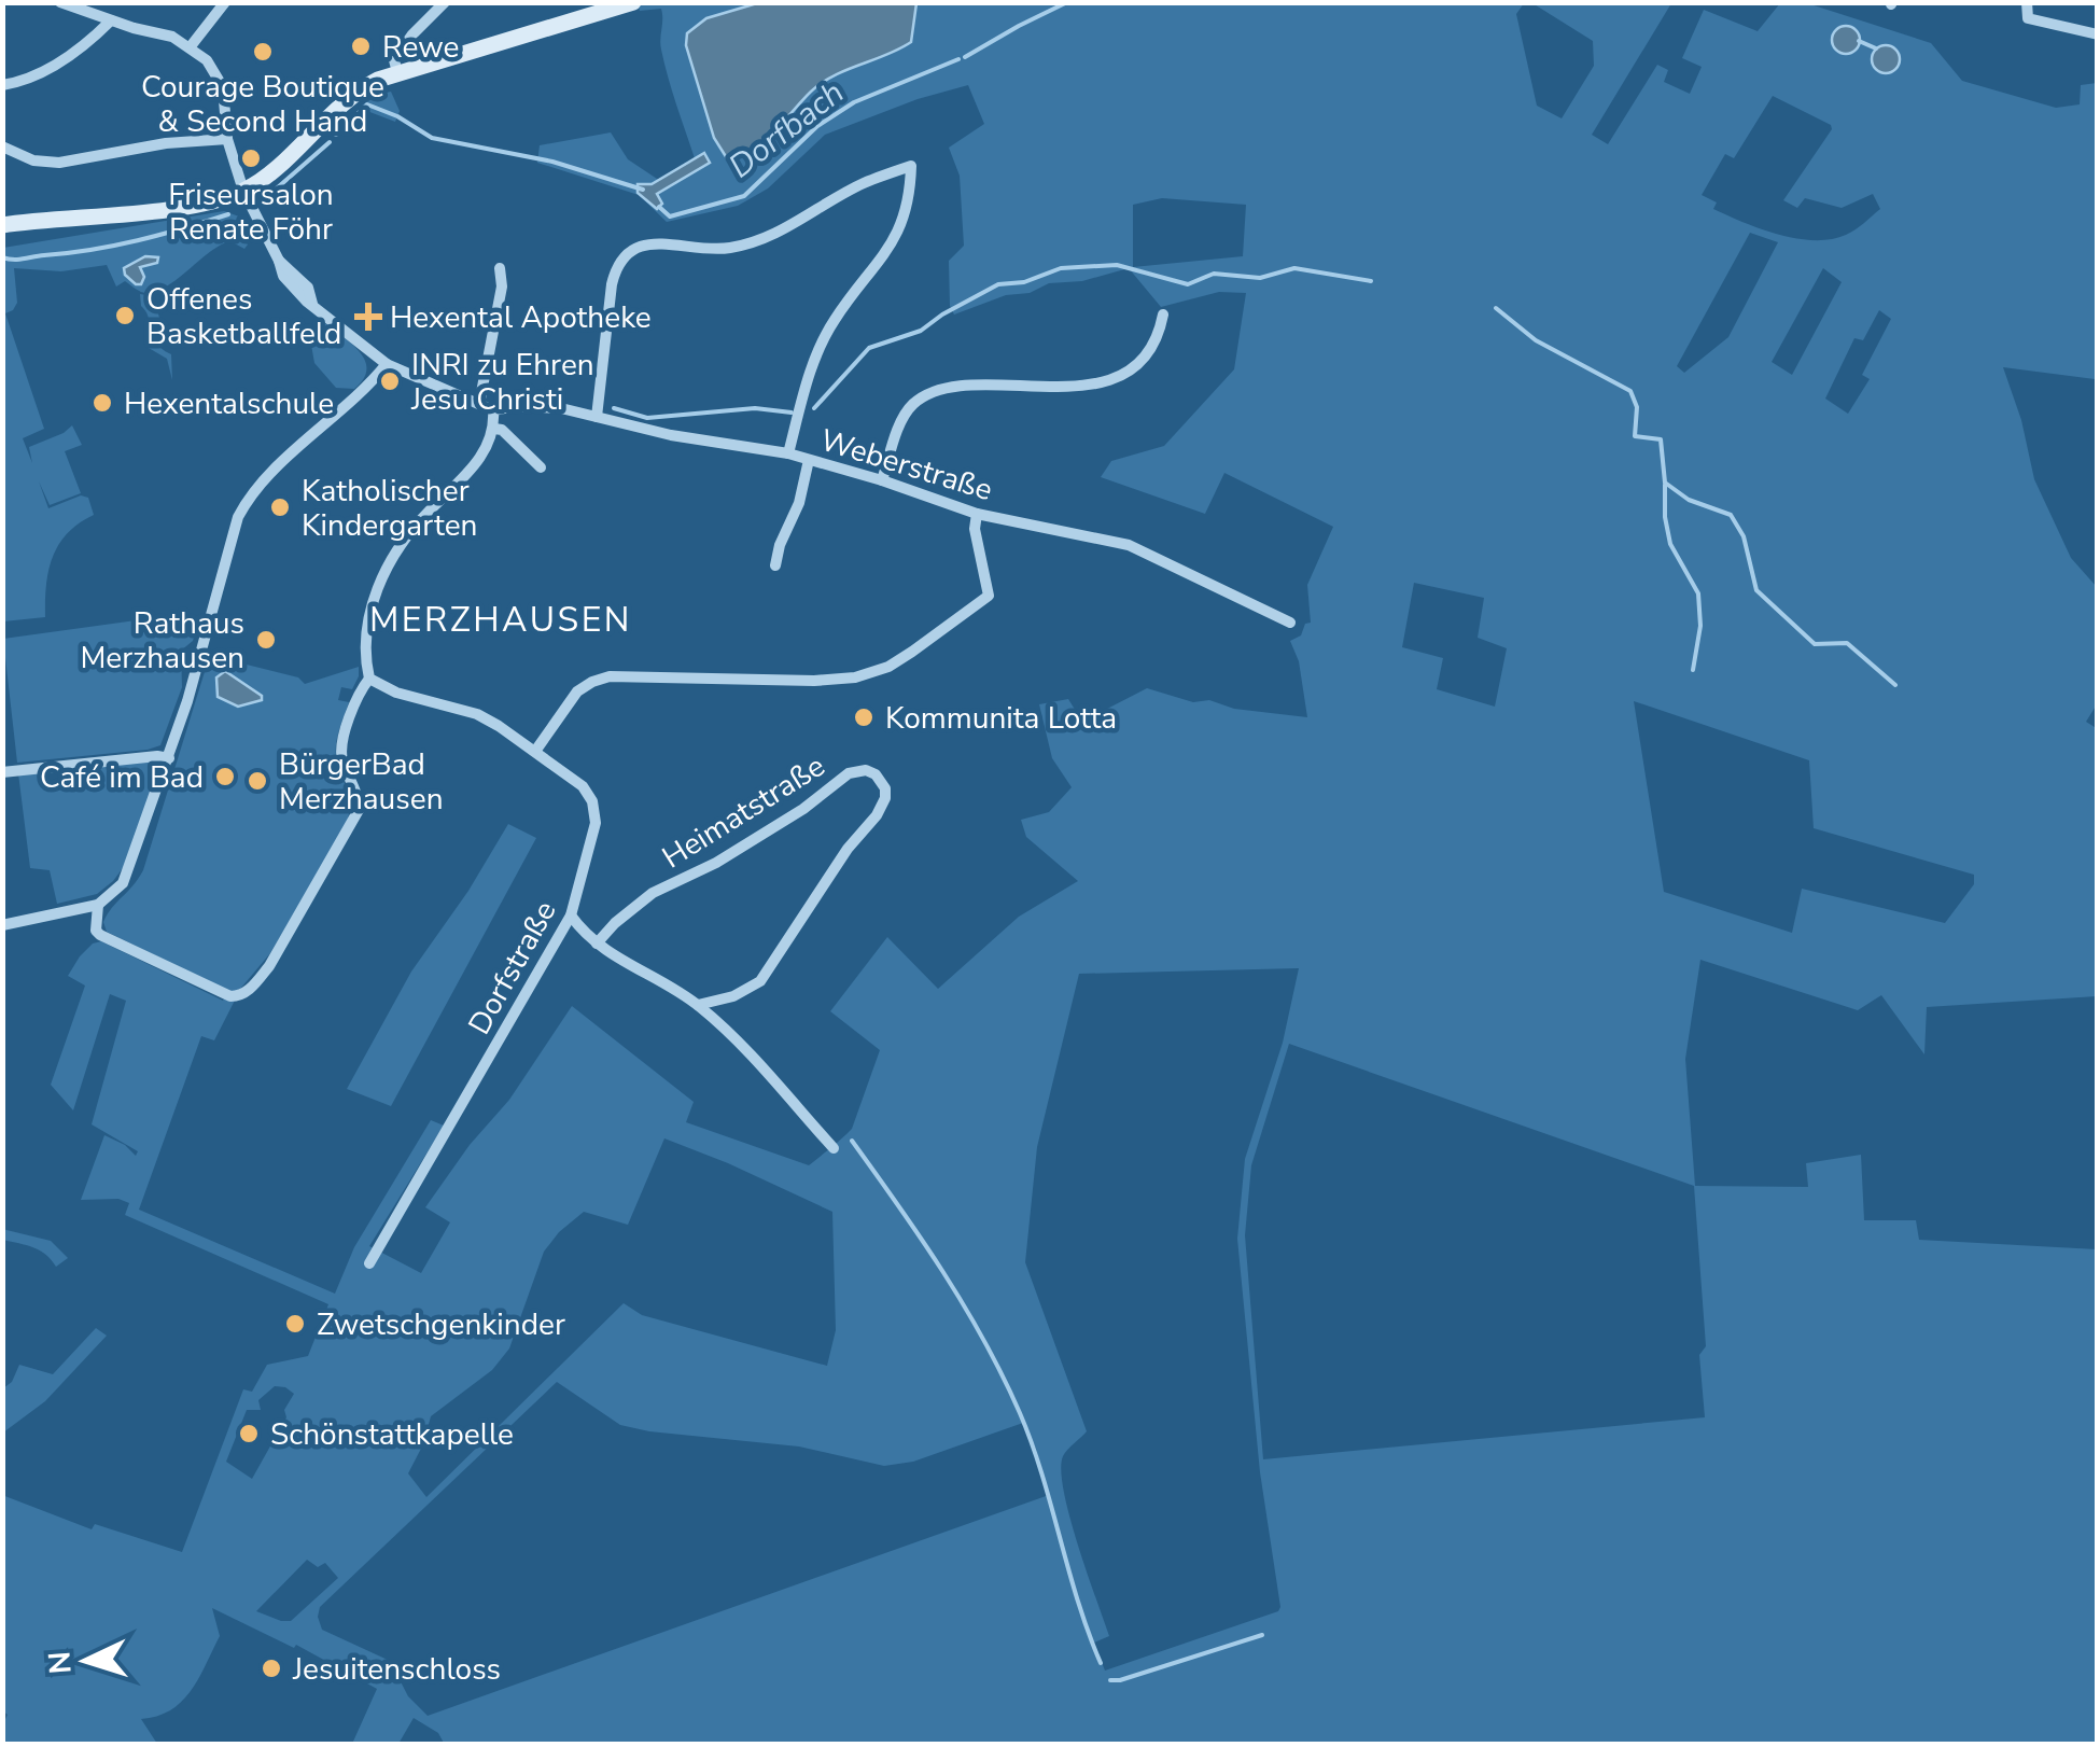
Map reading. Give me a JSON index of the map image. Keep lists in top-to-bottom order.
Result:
{
  "streets": {
    "street": ["Weberstraße", "Heimatstraße", "Dorfstraße"]
  },
  "districts": ["MERZHAUSEN"],
  "water": ["Dorfbach"],
  "places": {
    "other": [
      "Rewe",
      "Courage Boutique & Second Hand",
      "Friseursalon Renate Föhr",
      "Offenes Basketballfeld",
      "INRI zu Ehren Jesu Christi",
      "Hexentalschule",
      "Katholischer Kindergarten",
      "Rathaus Merzhausen",
      "Kommunita Lotta",
      "Café im Bad",
      "BürgerBad Merzhausen",
      "Zwetschgenkinder",
      "Schönstattkapelle",
      "Jesuitenschloss"
    ],
    "health": ["Hexental Apotheke"]
  },
  "north": "left"
}
